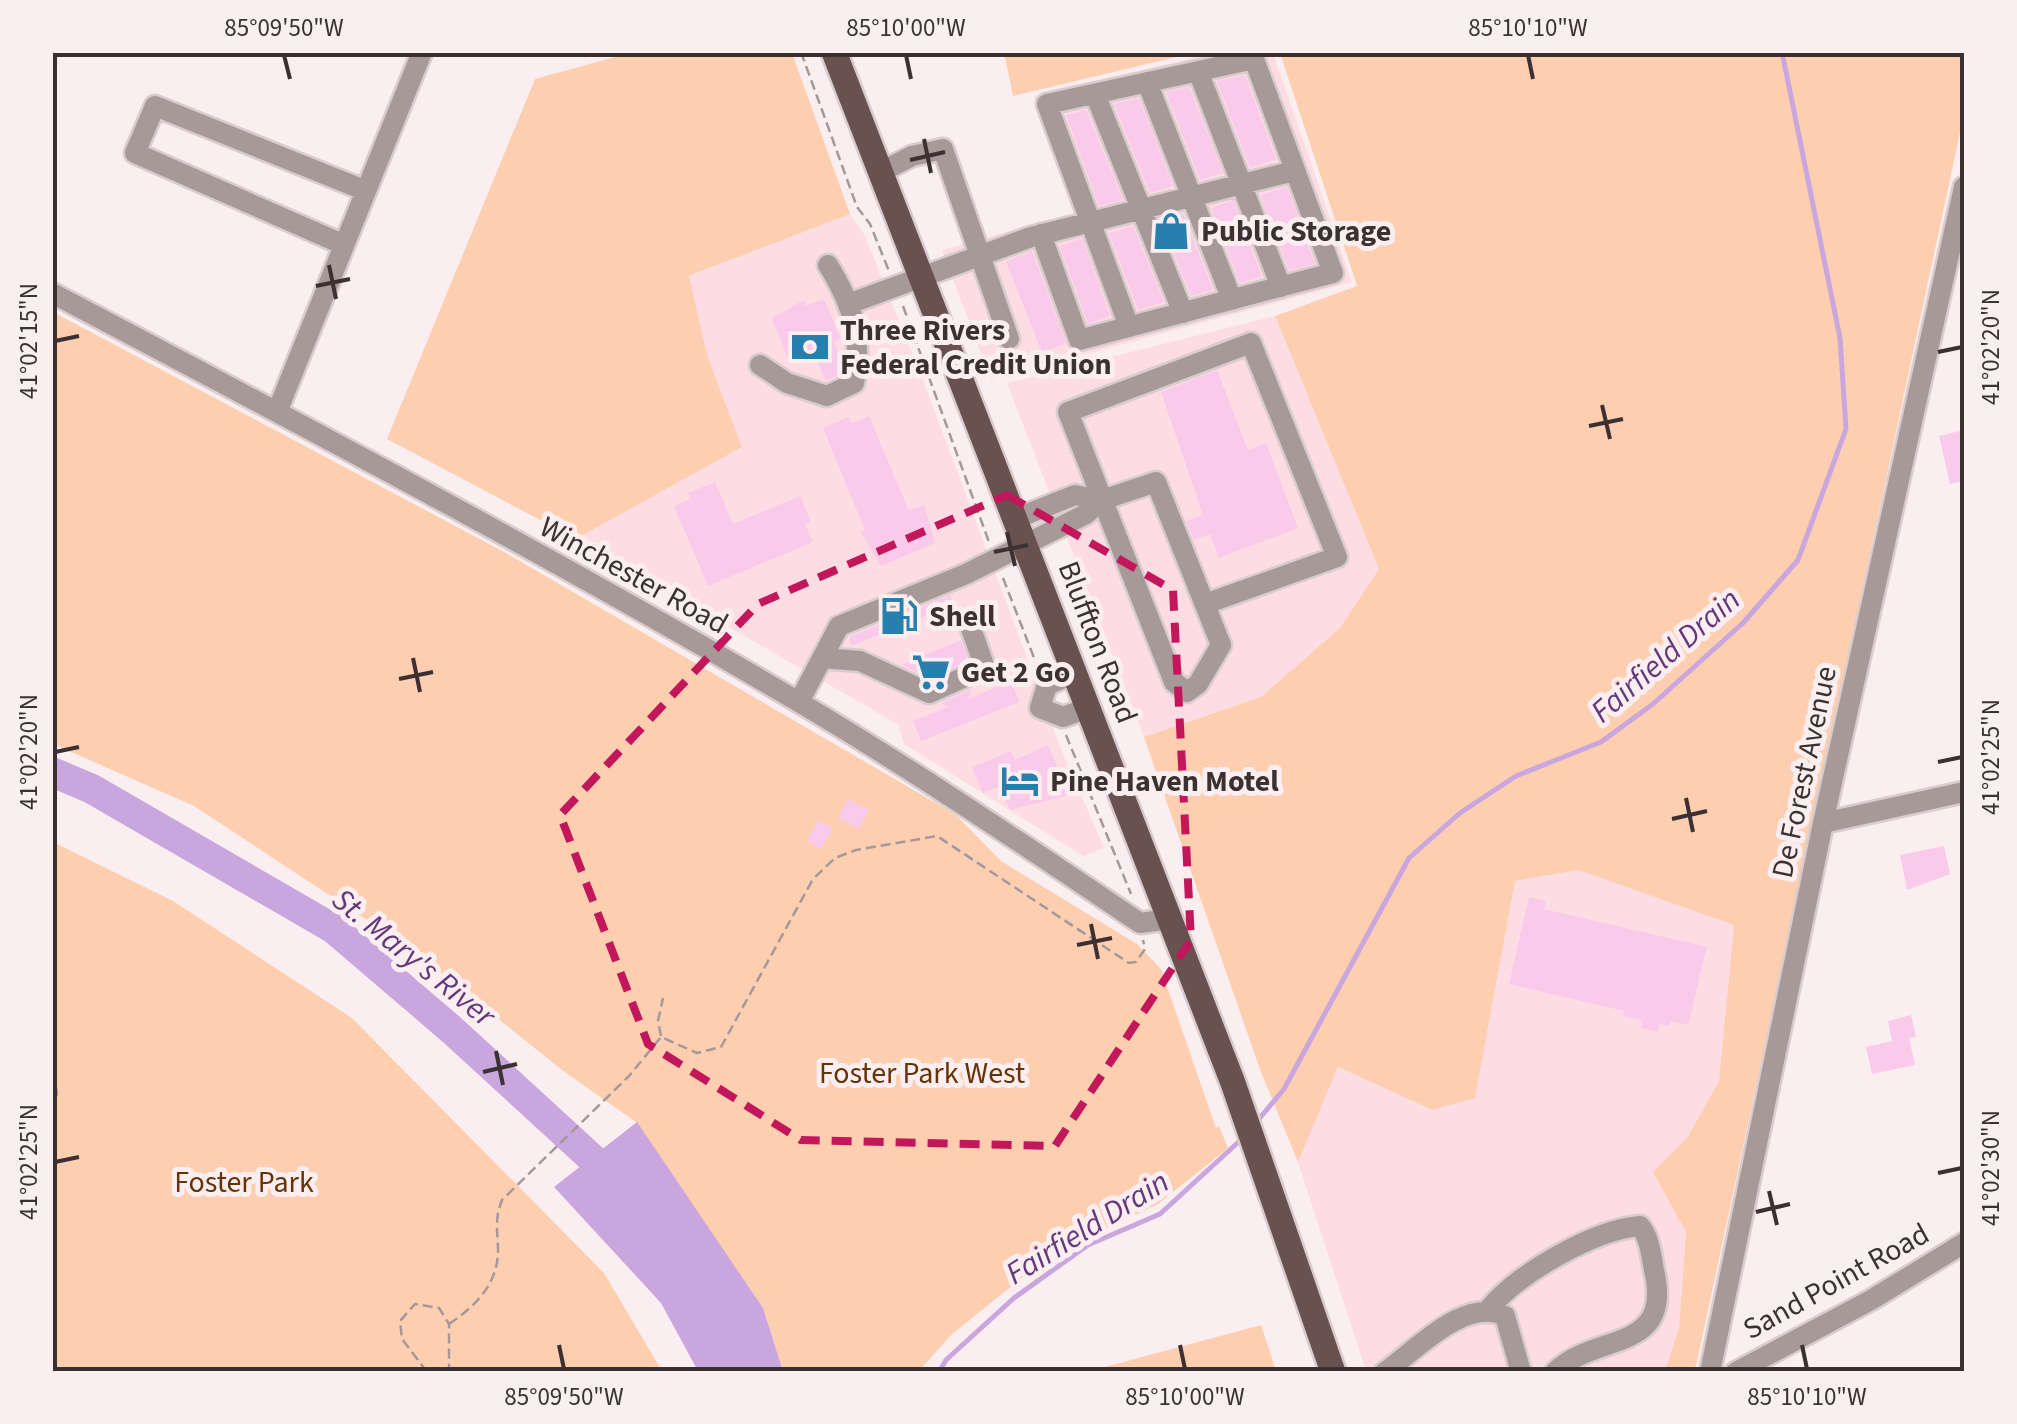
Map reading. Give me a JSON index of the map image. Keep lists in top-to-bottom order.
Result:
{
  "streets": {
    "main road": ["Bluffton Road"],
    "street": ["Winchester Road", "De Forest Avenue", "Sand Point Road"]
  },
  "crossings": [
    ["Winchester Road", "Bluffton Road"]
  ],
  "water": ["Fairfield Drain", "St. Mary's River"],
  "parks": ["Foster Park West", "Foster Park"],
  "places": {
    "shop": ["Public Storage"],
    "bank": ["Three Rivers Federal Credit Union"],
    "fuel station": ["Shell"],
    "supermarket": ["Get 2 Go"],
    "hotel": ["Pine Haven Motel"]
  },
  "coordinates": [
    "85°09'50\"W",
    "85°10'00\"W",
    "85°10'10\"W",
    "41°02'15\"N",
    "41°02'20\"N",
    "41°02'25\"N",
    "41°02'30\"N"
  ]
}
